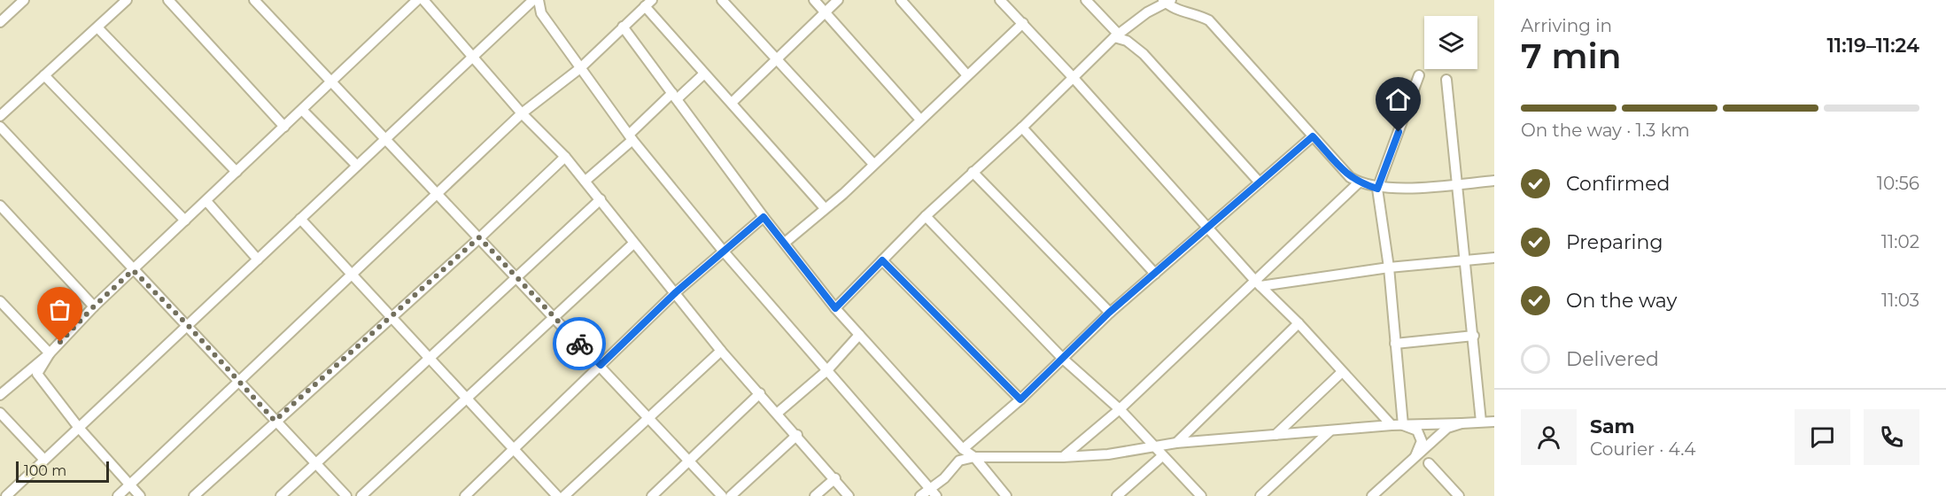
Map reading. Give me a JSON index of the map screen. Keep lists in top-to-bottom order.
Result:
{
  "scale_bar": "100 m",
  "page": {
    "heading": ["7 min", "Arriving in", "11:19–11:24"],
    "panel": ["Sam", "Courier · 4.4"],
    "bar": "On the way · 1.3 km",
    "list": [
      ["Confirmed", "10:56"],
      ["Preparing", "11:02"],
      ["On the way", "11:03"],
      "Delivered"
    ],
    "scale": "100 m"
  }
}
